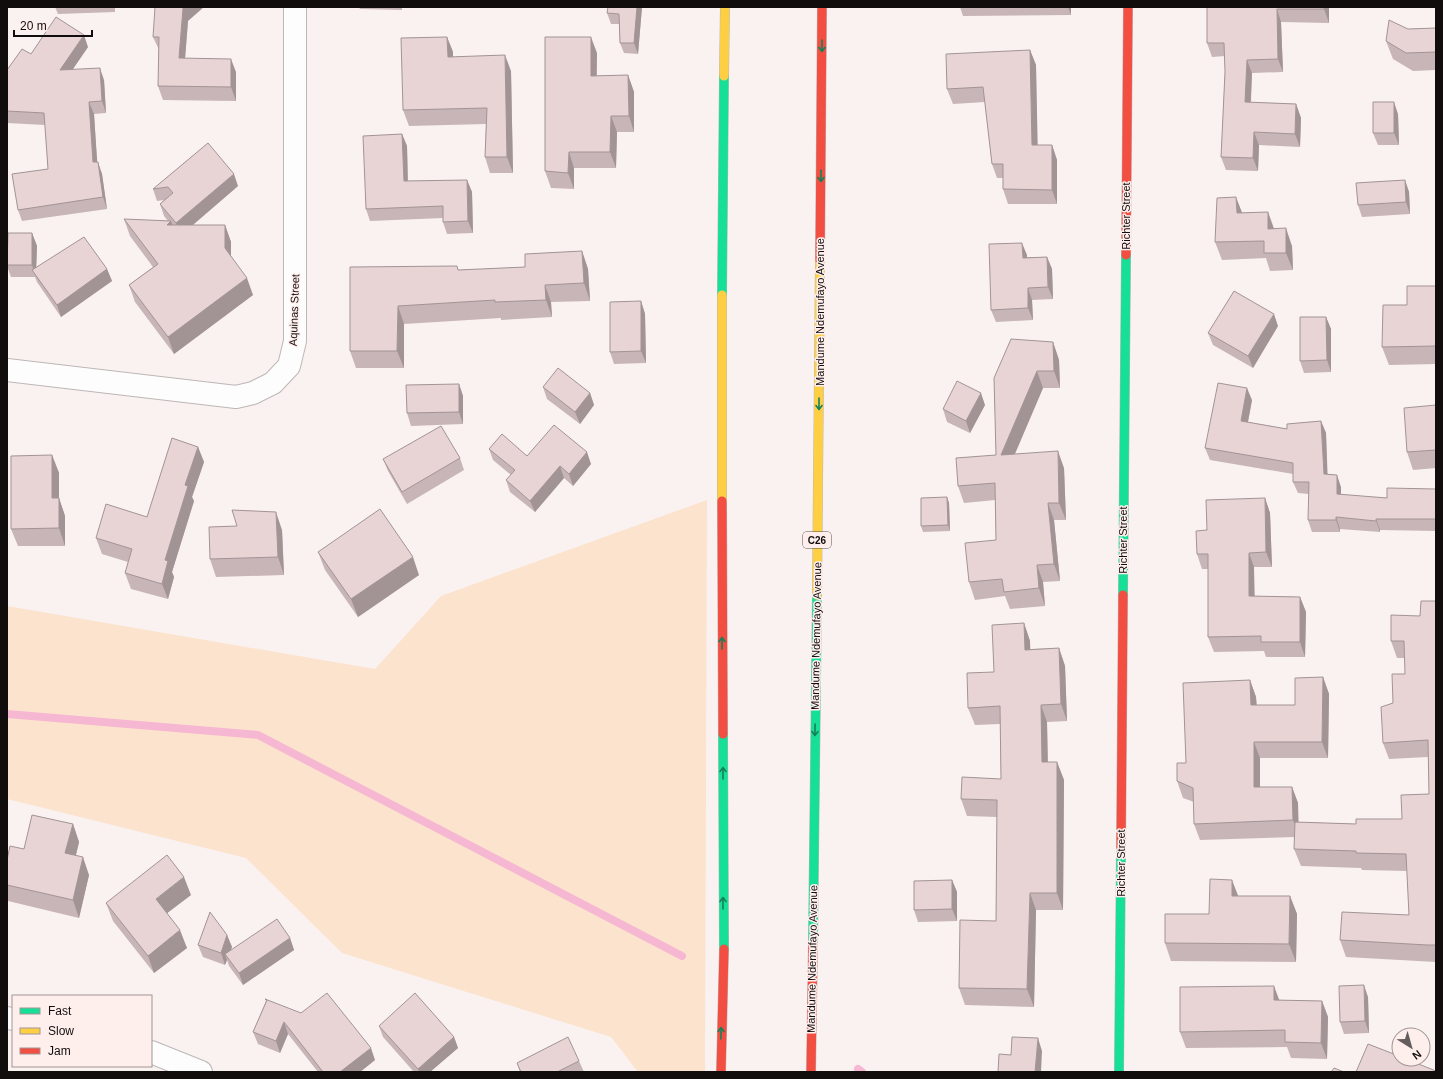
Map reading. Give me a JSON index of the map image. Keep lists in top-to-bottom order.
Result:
{
  "streets": {
    "main road": ["Richter Street", "Mandume Ndemufayo Avenue", "C26"],
    "street": ["Aquinas Street"]
  },
  "one_way": ["Mandume Ndemufayo Avenue"],
  "legend": ["Fast", "Slow", "Jam"],
  "scale_bar": "20 m",
  "north": "bottom right"
}
